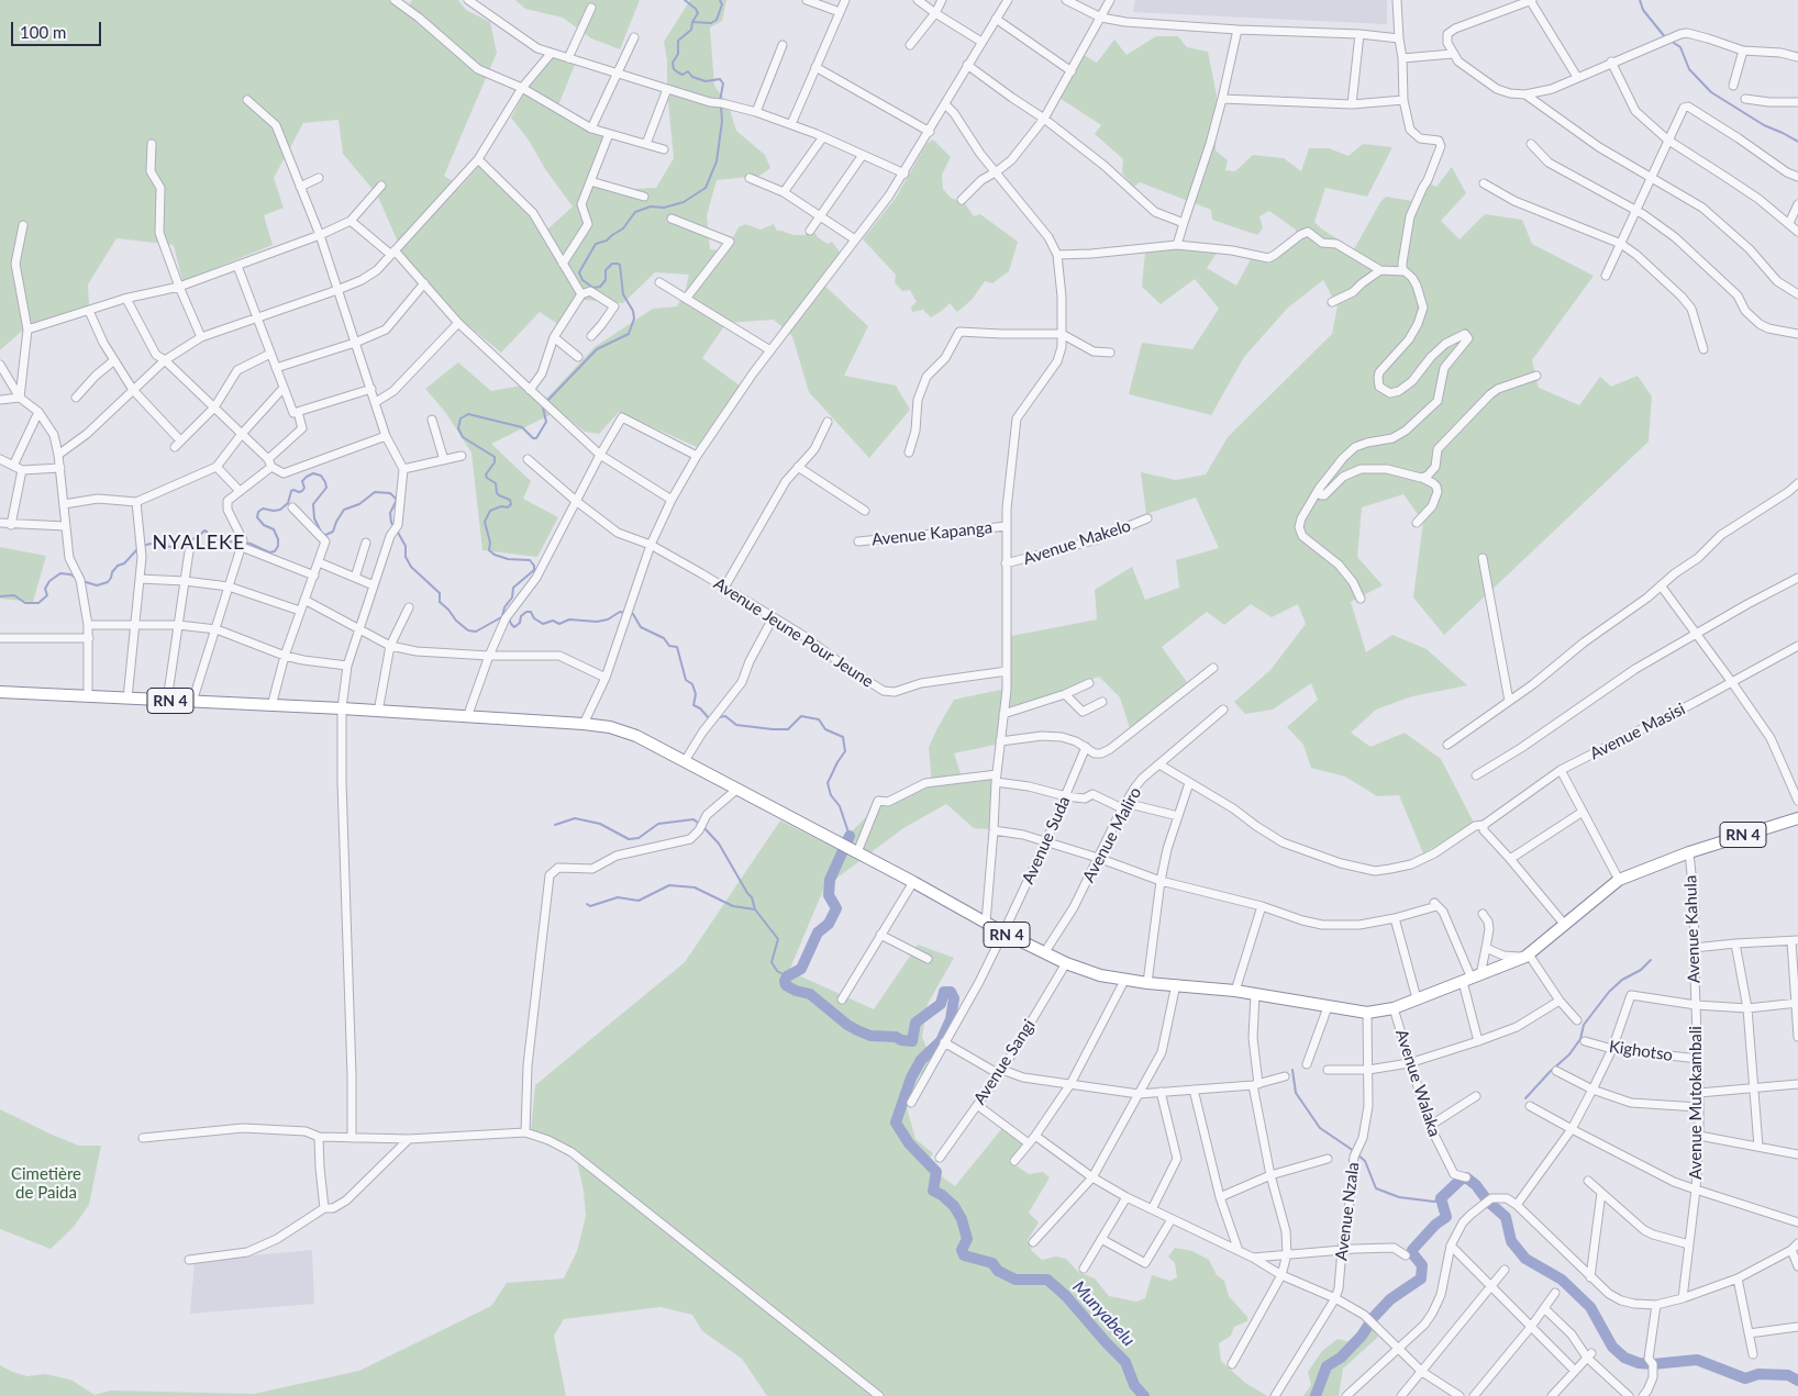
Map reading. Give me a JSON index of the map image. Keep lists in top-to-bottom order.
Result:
{
  "streets": {
    "highway": ["RN 4"],
    "street": [
      "Avenue Kapanga",
      "Avenue Makelo",
      "Avenue Jeune Pour Jeune",
      "Avenue Masisi",
      "Avenue Maliro",
      "Avenue Suda",
      "Avenue Kahula",
      "Kighotso",
      "Avenue Sangi",
      "Avenue Walaka",
      "Avenue Mutokambali",
      "Avenue Nzala"
    ]
  },
  "crossings": [
    ["RN 4", "Avenue Maliro"],
    ["RN 4", "Avenue Suda"],
    ["RN 4", "Avenue Kahula"],
    ["RN 4", "Avenue Sangi"],
    ["RN 4", "Avenue Walaka"],
    ["RN 4", "Avenue Nzala"],
    ["Avenue Masisi", "Avenue Maliro"],
    ["Avenue Kahula", "Avenue Mutokambali"],
    ["Kighotso", "Avenue Mutokambali"]
  ],
  "districts": ["NYALEKE"],
  "water": ["Munyabelu"],
  "parks": ["Cimetière de Paida"],
  "scale_bar": "100 m"
}
